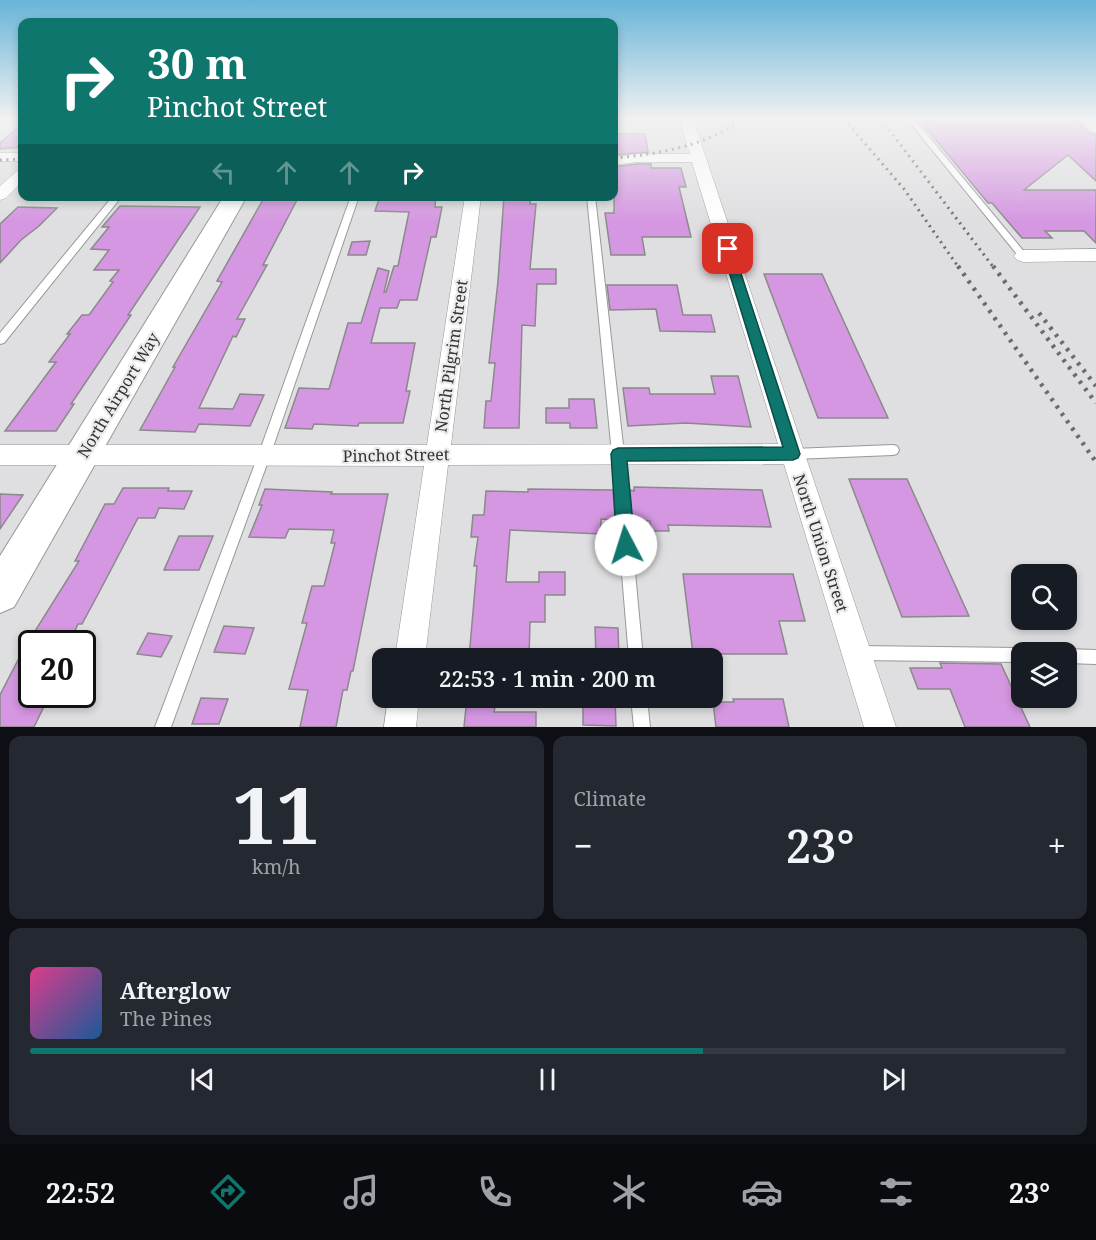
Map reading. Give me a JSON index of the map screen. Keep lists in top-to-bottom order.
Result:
{
  "streets": {
    "main road": ["North Airport Way"],
    "street": ["North Pilgrim Street", "Pinchot Street", "North Union Street"]
  },
  "crossings": [
    ["North Pilgrim Street", "Pinchot Street"],
    ["North Airport Way", "Pinchot Street"],
    ["Pinchot Street", "North Union Street"]
  ],
  "page": {
    "turn": ["30 m", "Pinchot Street"],
    "limit": "20",
    "trip": "22:53 · 1 min · 200 m",
    "tile": [
      ["11", "km/h"],
      "Climate"
    ],
    "heat": ["−", "23°", "+"],
    "song": ["Afterglow", "The Pines"],
    "tabs": ["22:52", "23°"]
  }
}
